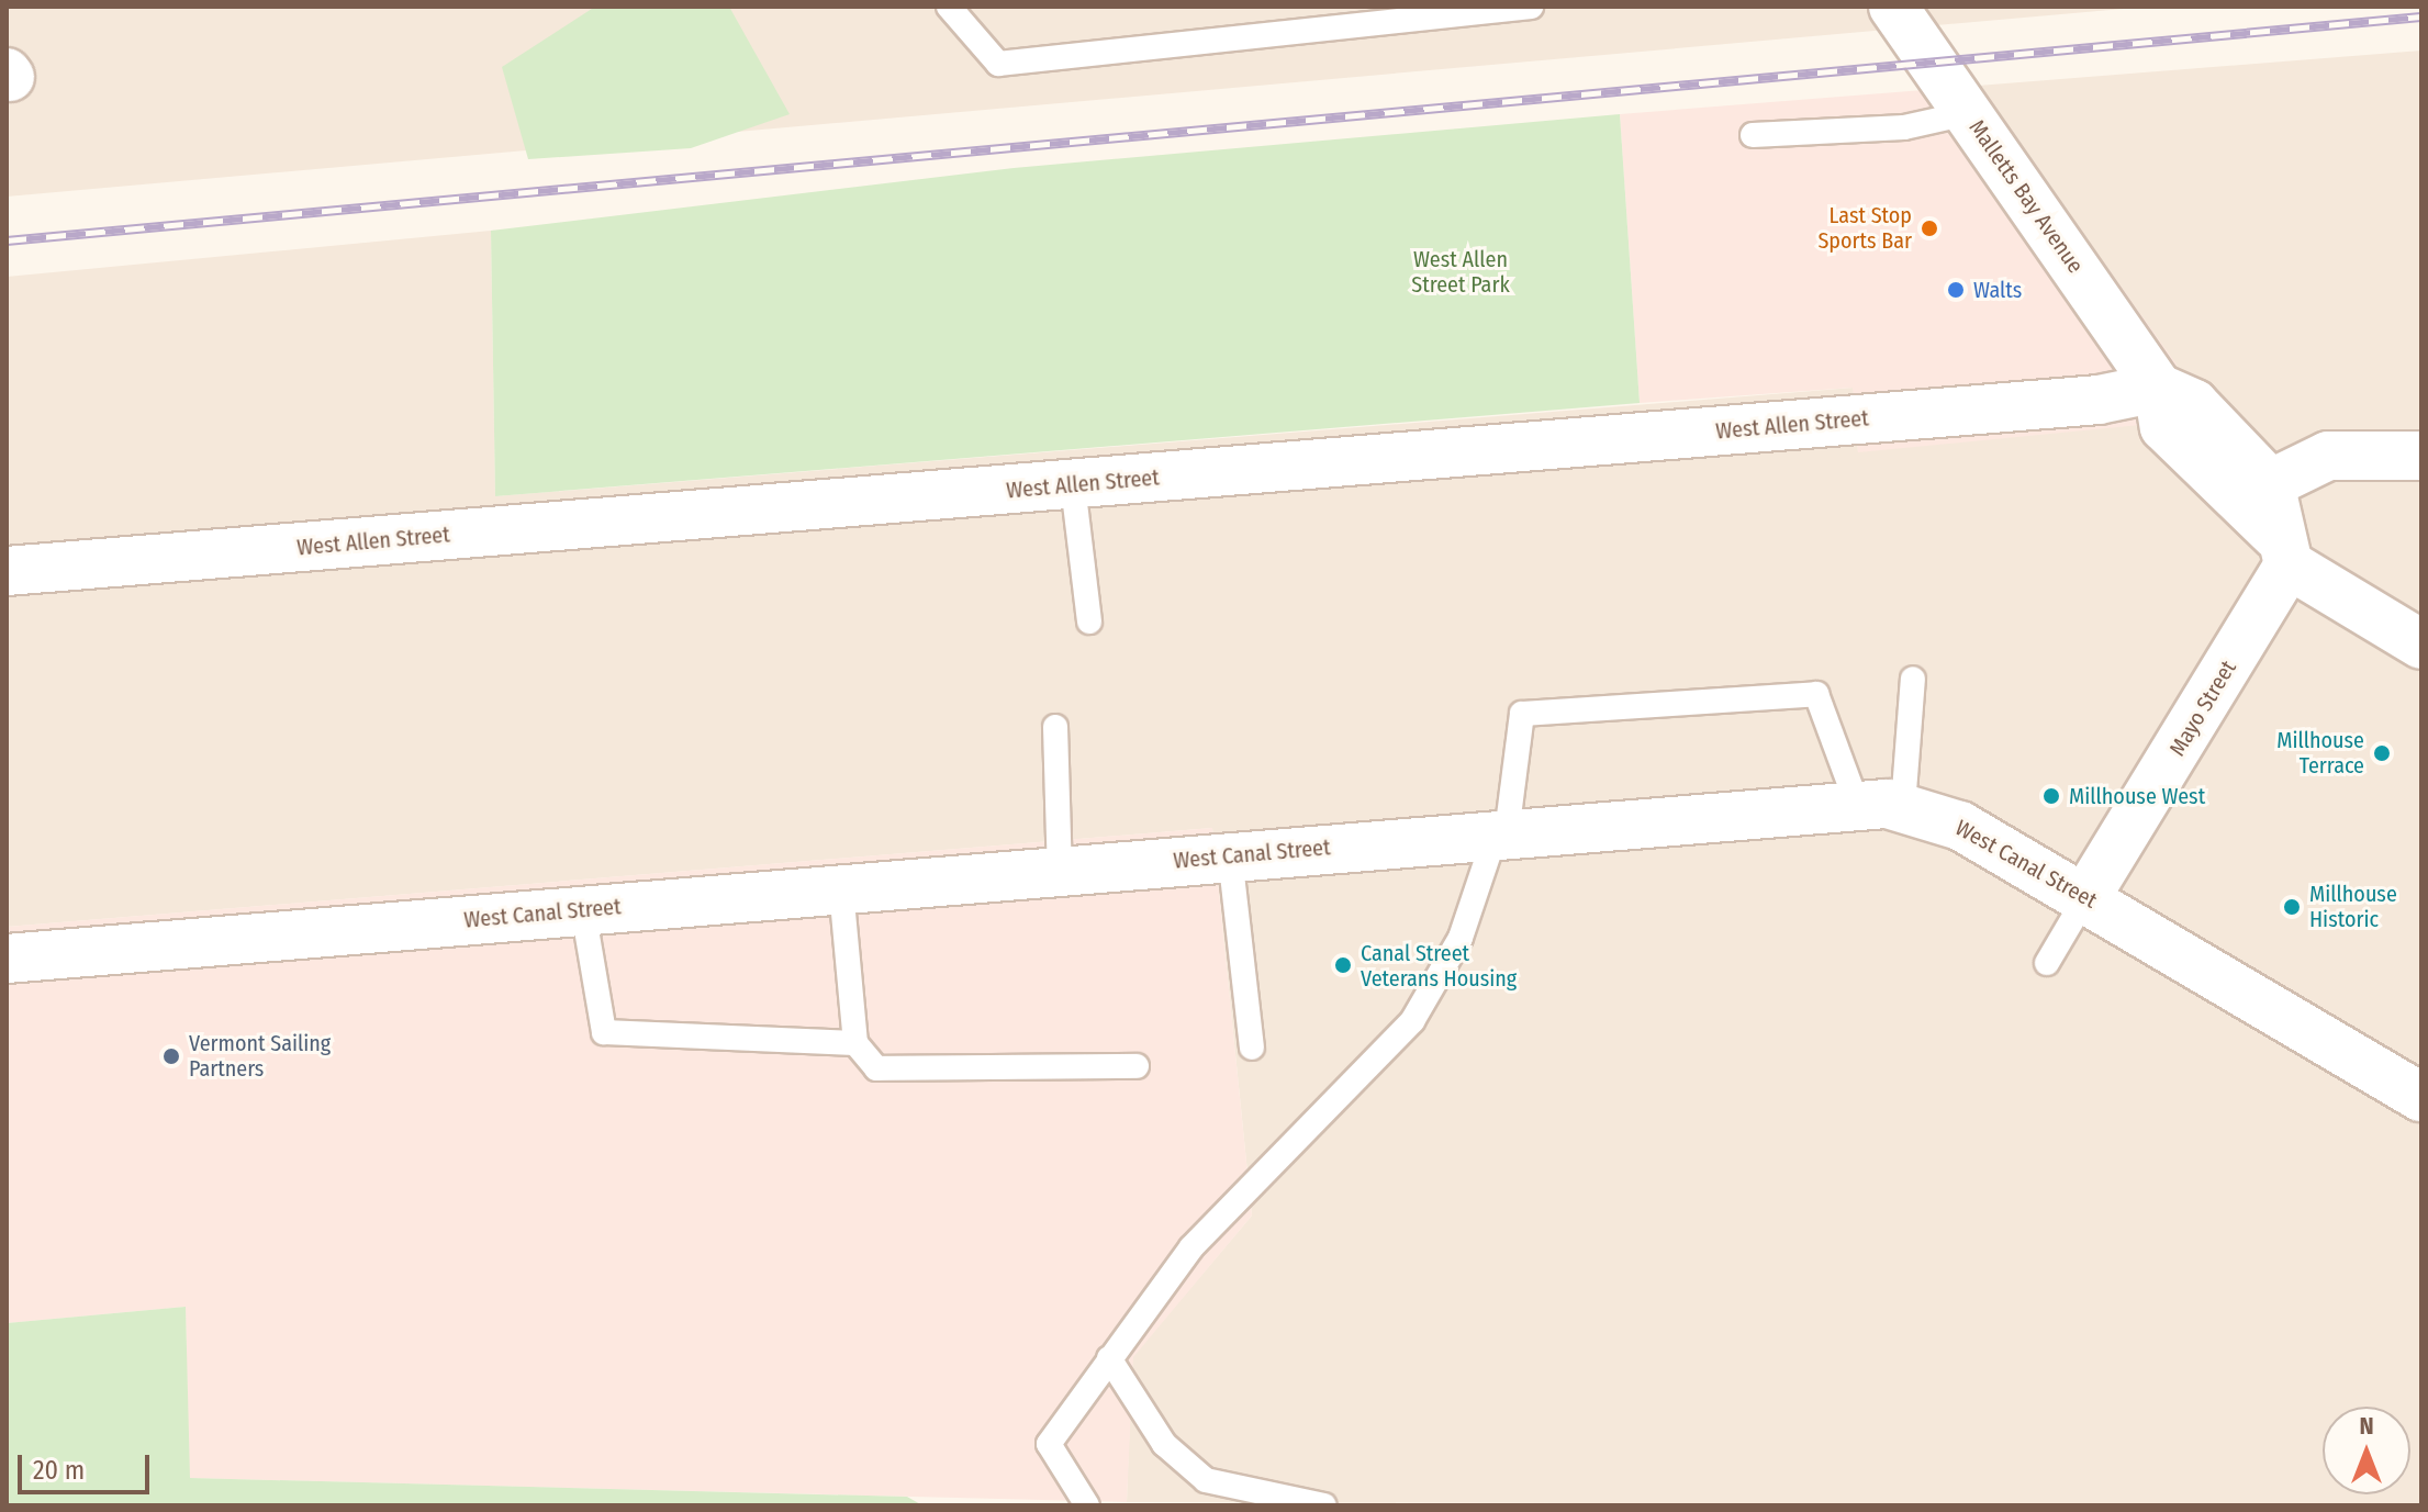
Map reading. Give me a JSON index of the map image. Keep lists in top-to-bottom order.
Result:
{
  "streets": {
    "street": [
      "Malletts Bay Avenue",
      "West Allen Street",
      "Mayo Street",
      "West Canal Street"
    ]
  },
  "crossings": [
    ["Malletts Bay Avenue", "West Allen Street"],
    ["Malletts Bay Avenue", "Mayo Street"],
    ["Mayo Street", "West Canal Street"]
  ],
  "parks": ["West Allen Street Park"],
  "places": [
    "Last Stop Sports Bar",
    "Walts",
    "Millhouse Terrace",
    "Millhouse West",
    "Millhouse Historic",
    "Canal Street Veterans Housing",
    "Vermont Sailing Partners"
  ],
  "scale_bar": "20 m",
  "north": "top"
}
